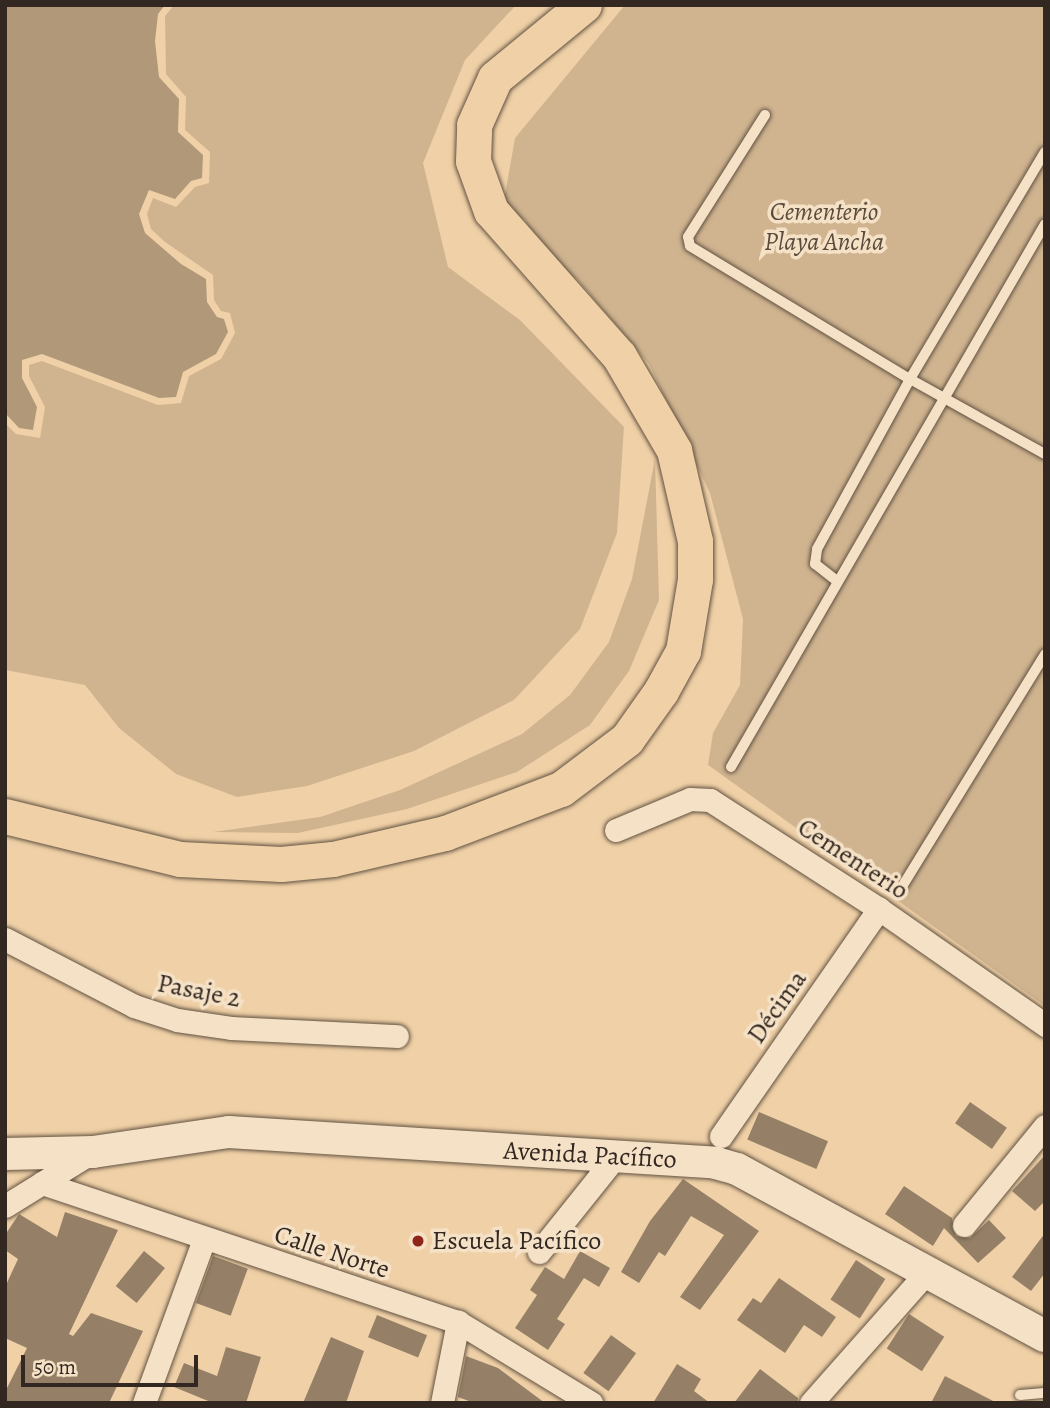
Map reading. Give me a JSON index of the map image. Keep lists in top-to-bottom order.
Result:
{
  "streets": {
    "street": [
      "Cementerio",
      "Pasaje 2",
      "Décima",
      "Avenida Pacífico",
      "Calle Norte"
    ]
  },
  "crossings": [
    ["Cementerio", "Décima"]
  ],
  "parks": ["Cementerio Playa Ancha"],
  "places": ["Escuela Pacífico"],
  "scale_bar": "50 m"
}
